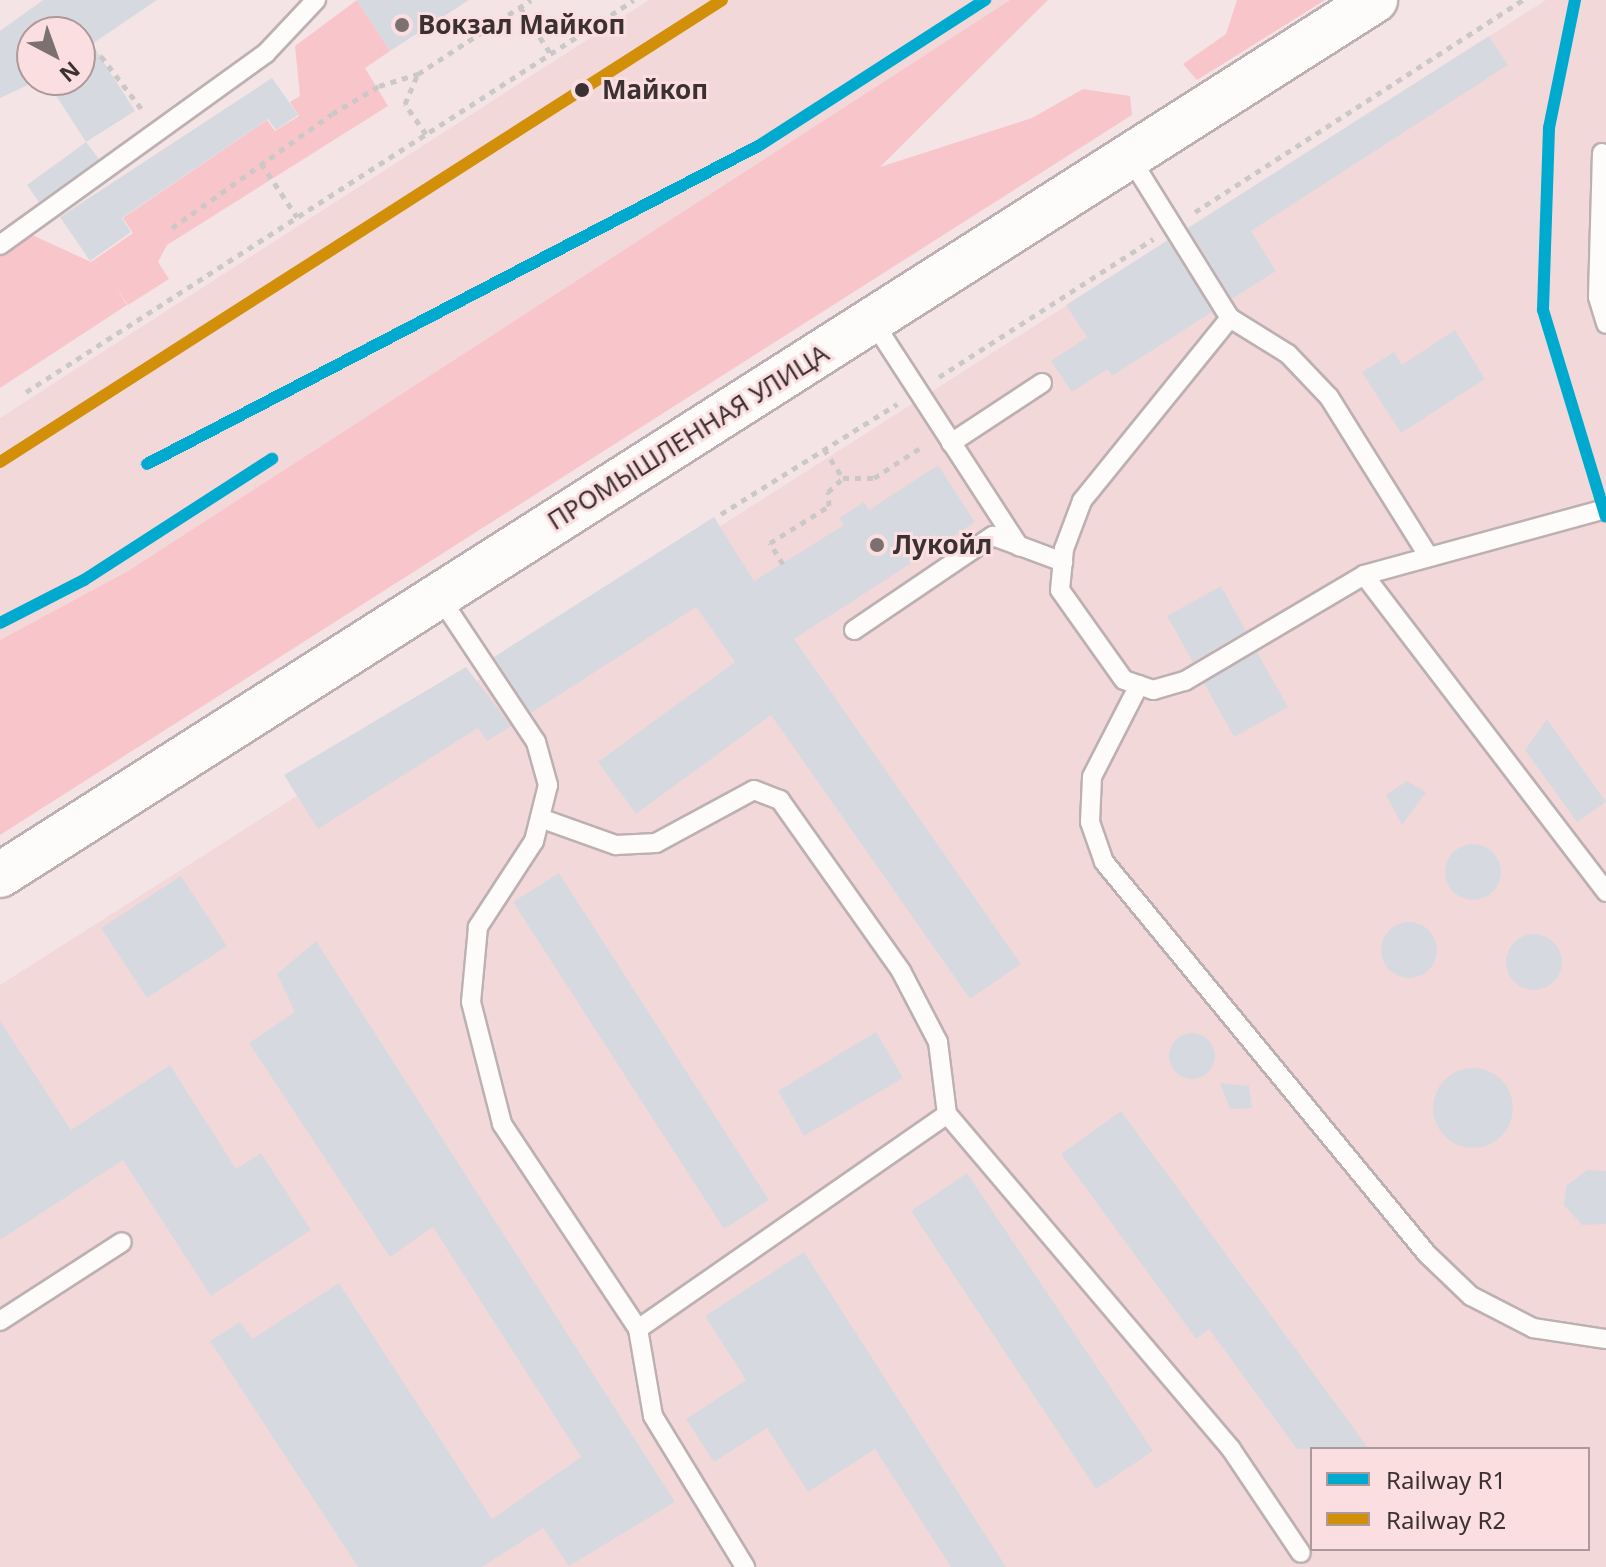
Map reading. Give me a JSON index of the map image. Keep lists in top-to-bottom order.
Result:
{
  "streets": {
    "main road": ["ПРОМЫШЛЕННАЯ УЛИЦА"]
  },
  "places": ["Вокзал Майкоп", "Майкоп", "Лукойл"],
  "lines": ["rail line R1", "rail line R2"],
  "legend": ["Railway R1", "Railway R2"],
  "north": "bottom right"
}
